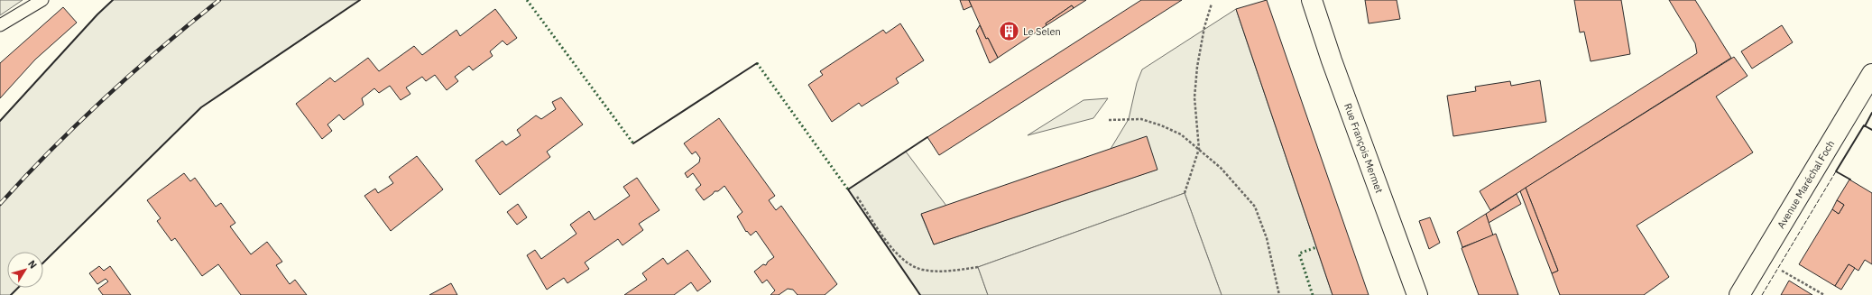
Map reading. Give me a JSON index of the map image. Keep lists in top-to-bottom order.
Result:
{
  "streets": {
    "main road": ["Rue François Mermet", "Avenue Maréchal Foch"]
  },
  "places": {
    "building": ["Le Selen"]
  },
  "north": "top right"
}
